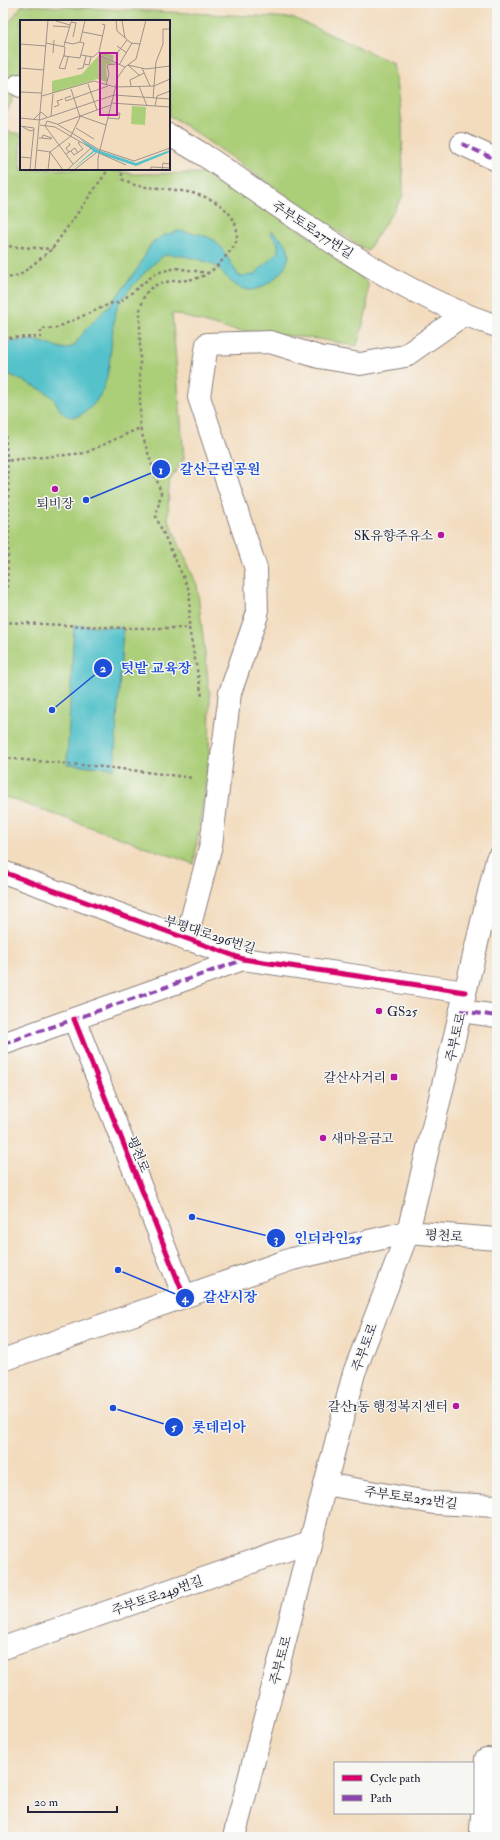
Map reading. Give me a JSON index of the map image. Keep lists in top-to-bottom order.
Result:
{
  "streets": {
    "main road": [
      "주부토로277번길",
      "부평대로296번길",
      "주부토로",
      "평천로",
      "주부토로252번길",
      "주부토로249번길"
    ]
  },
  "crossings": [
    ["주부토로277번길", "부평대로296번길"],
    ["부평대로296번길", "주부토로"],
    ["부평대로296번길", "평천로"],
    ["주부토로", "평천로"],
    ["주부토로", "주부토로252번길"],
    ["주부토로", "주부토로249번길"]
  ],
  "places": {
    "other": [
      "퇴비장",
      "갈산근린공원",
      "SK유향주유소",
      "텃밭 교육장",
      "GS25",
      "새마을금고",
      "인더라인25",
      "갈산시장",
      "갈산1동 행정복지센터",
      "롯데리아"
    ],
    "transit": ["갈산사거리"]
  },
  "legend": ["Cycle path", "Path"],
  "scale_bar": "20 m"
}
